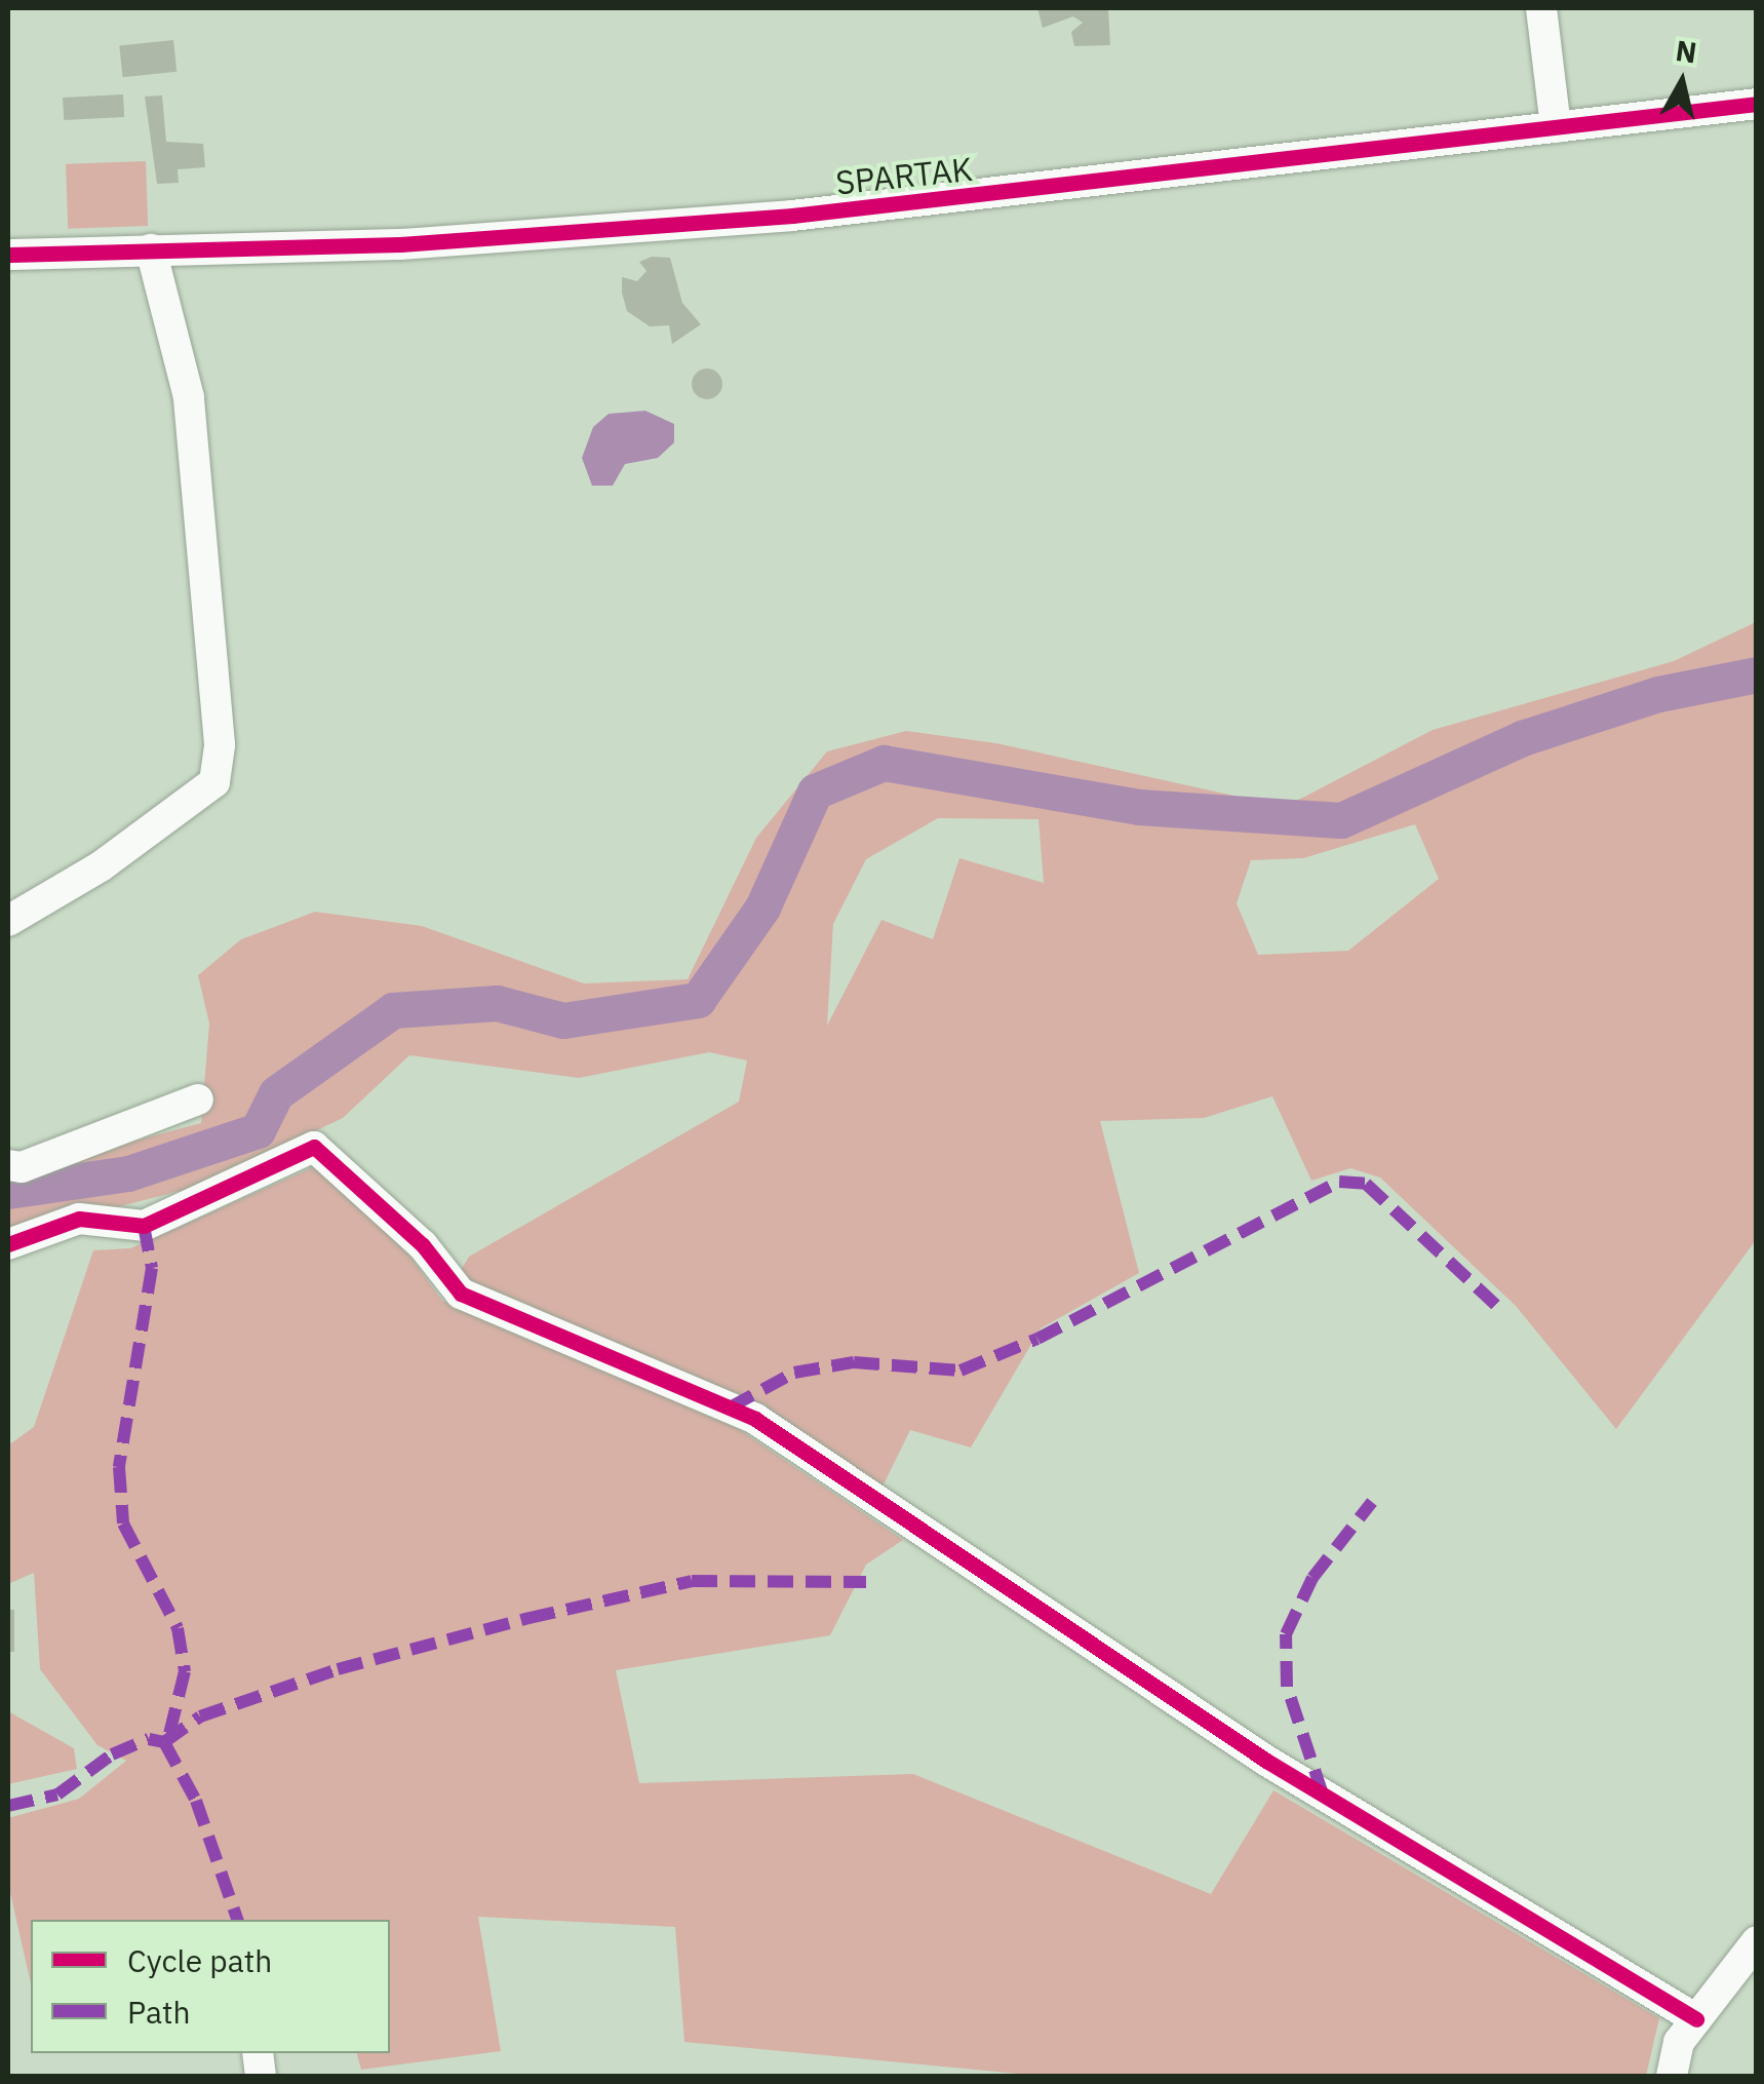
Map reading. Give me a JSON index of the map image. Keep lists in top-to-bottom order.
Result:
{
  "streets": {
    "street": ["SPARTAK"]
  },
  "legend": ["Cycle path", "Path"],
  "north": "top"
}
